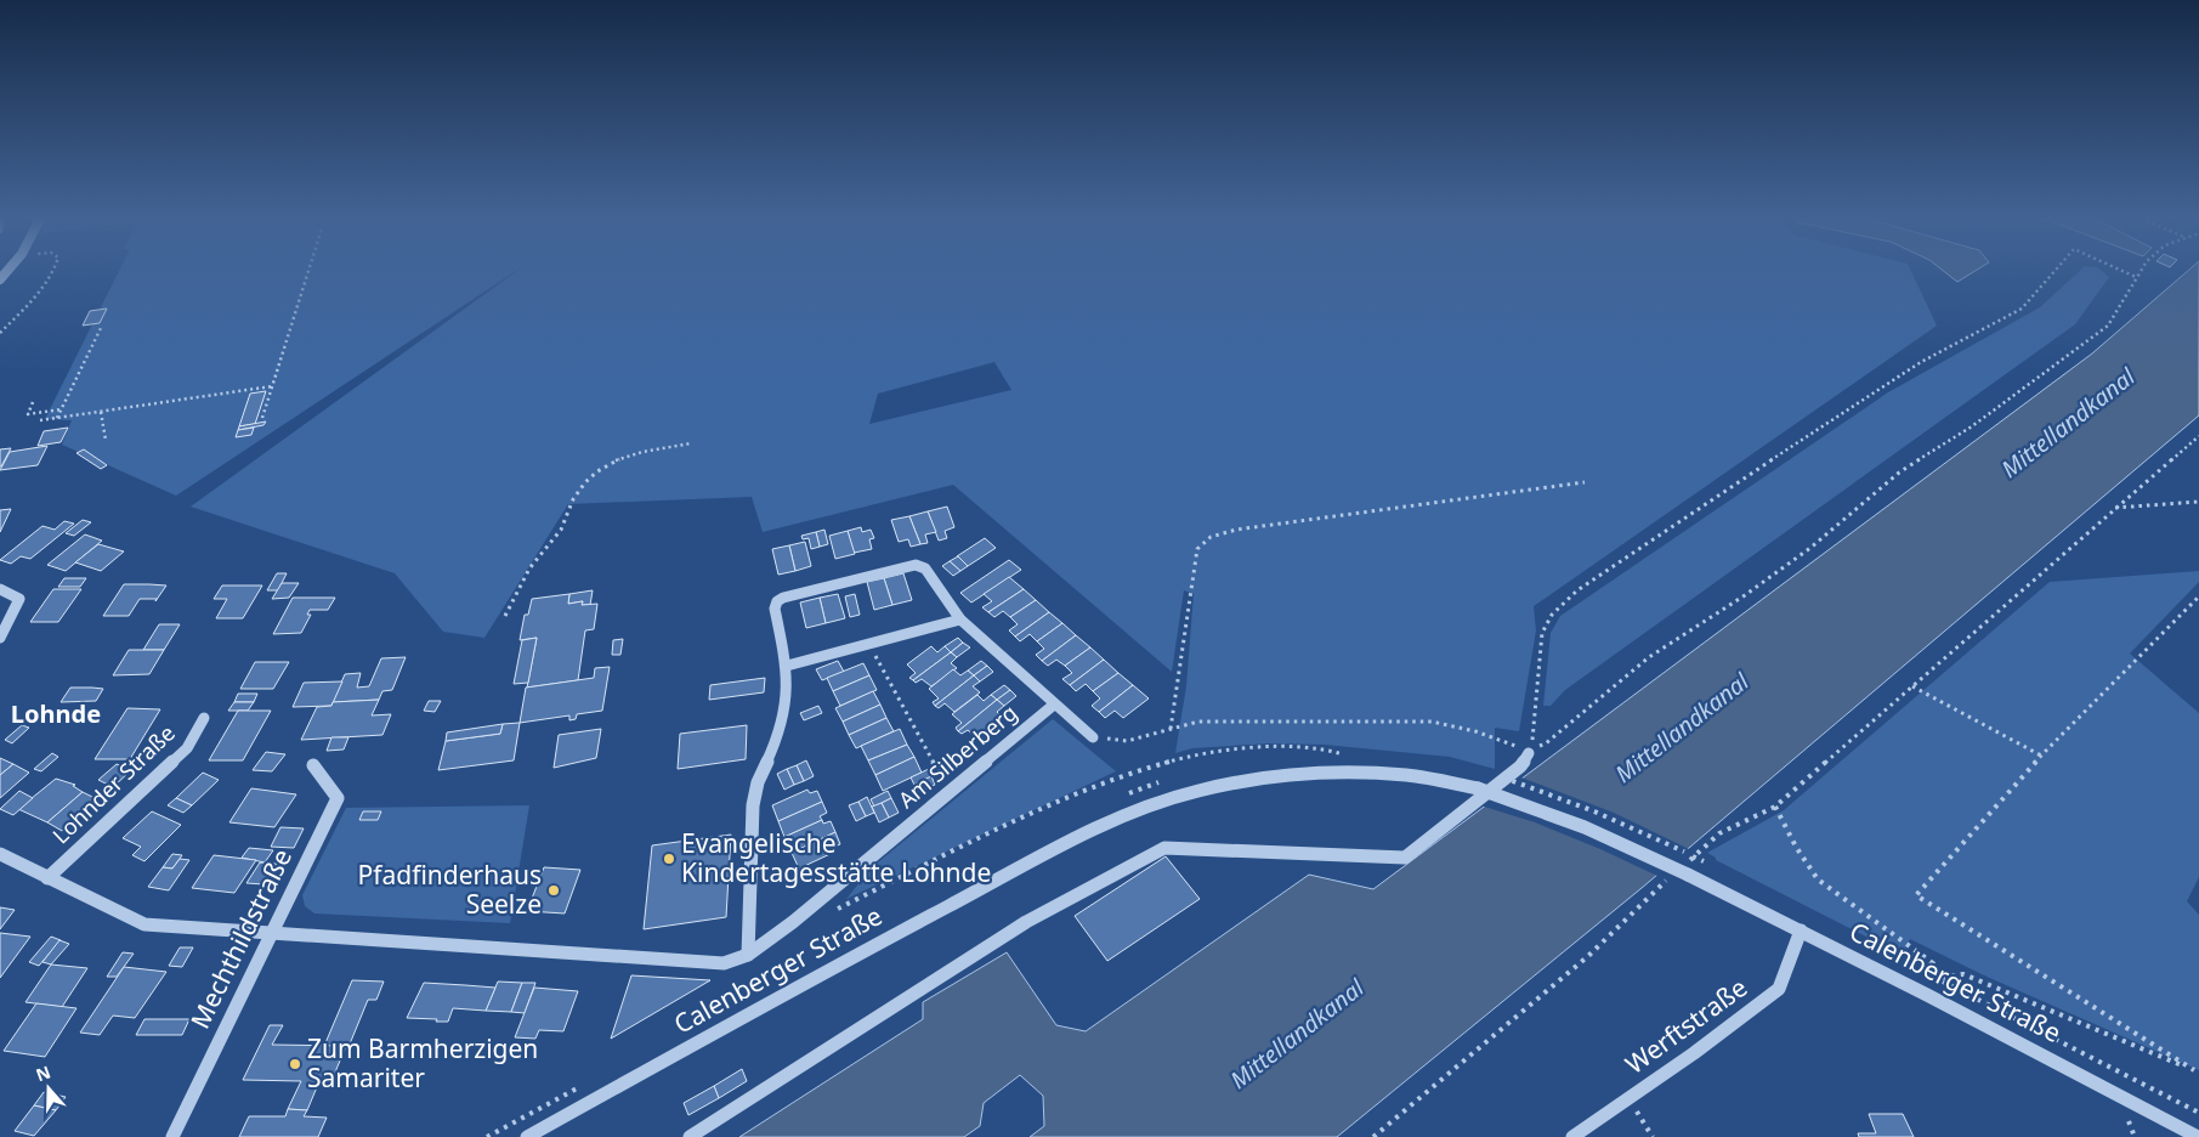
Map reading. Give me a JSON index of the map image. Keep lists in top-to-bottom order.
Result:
{
  "streets": {
    "street": [
      "Am Silberberg",
      "Lohnder Straße",
      "Mechthildstraße",
      "Calenberger Straße",
      "Werftstraße"
    ]
  },
  "crossings": [
    ["Calenberger Straße", "Werftstraße"]
  ],
  "districts": ["Lohnde"],
  "water": ["Mittellandkanal"],
  "places": ["Evangelische Kindertagesstätte Lohnde", "Pfadfinderhaus Seelze", "Zum Barmherzigen Samariter"],
  "north": "top"
}
